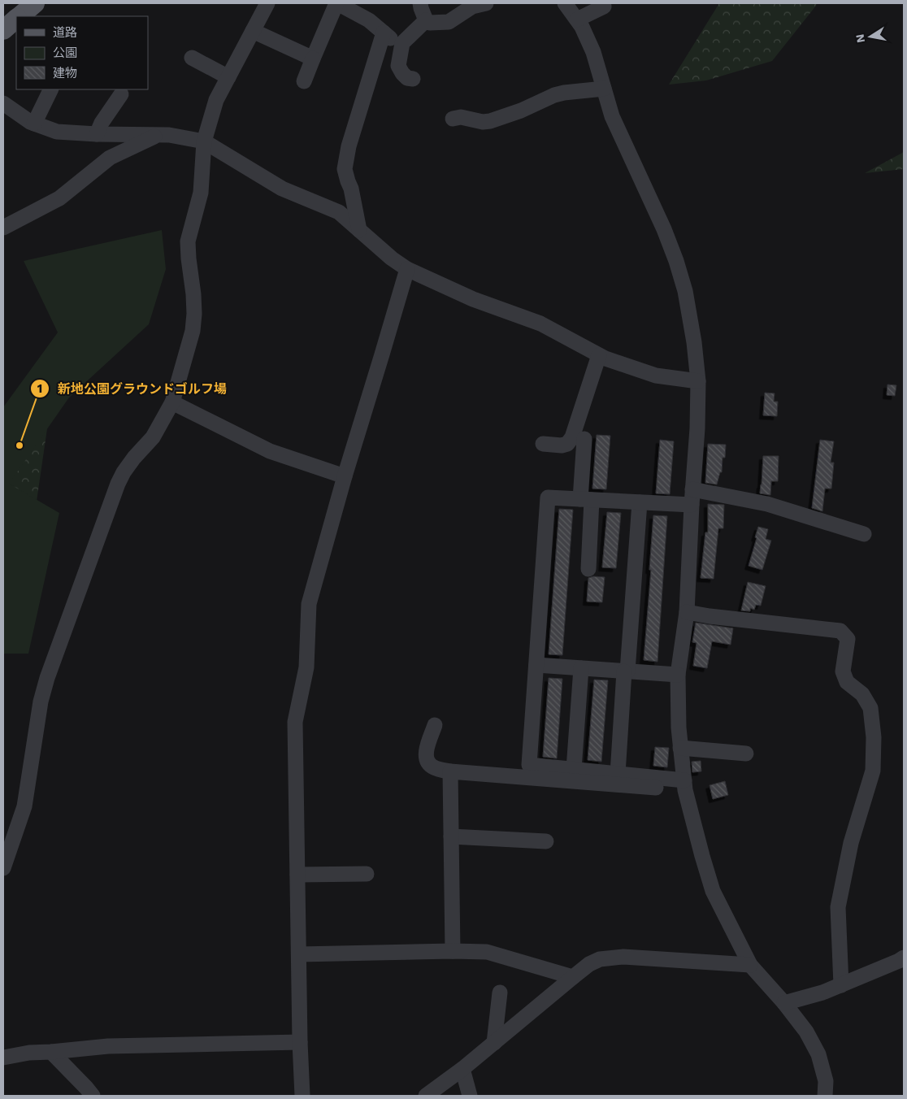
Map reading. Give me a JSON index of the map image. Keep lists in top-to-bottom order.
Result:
{
  "places": ["新地公園グラウンドゴルフ場"],
  "legend": ["道路", "公園", "建物"],
  "north": "left"
}
